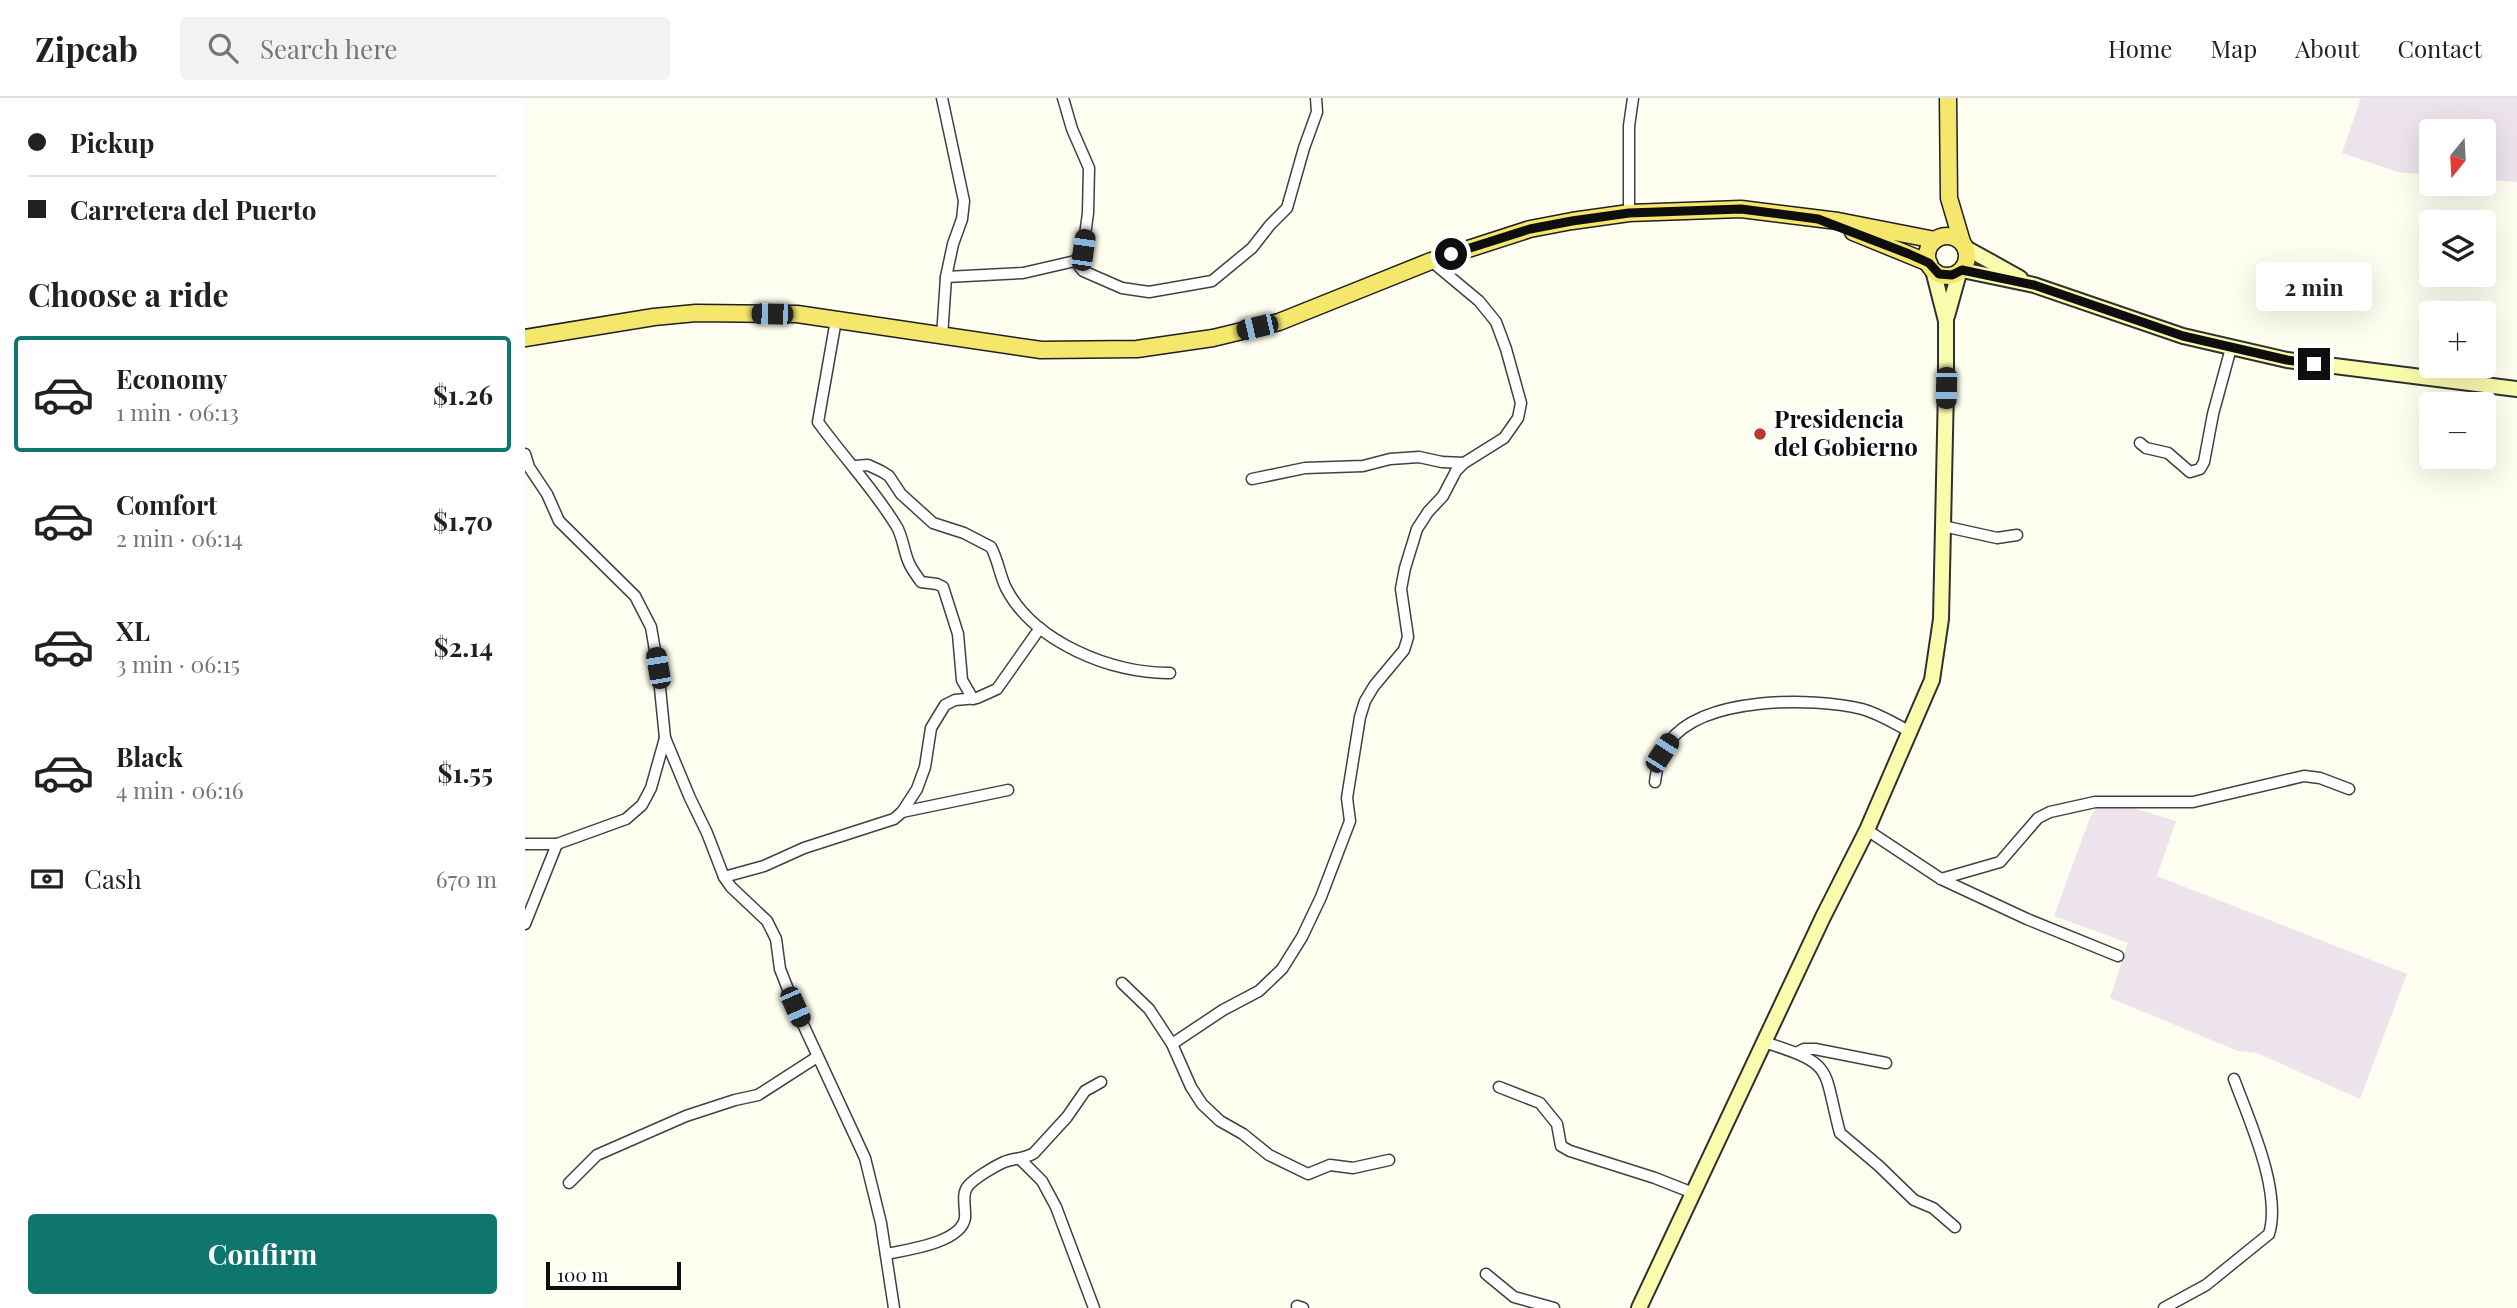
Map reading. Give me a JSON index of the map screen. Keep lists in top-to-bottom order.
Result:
{
  "places": ["Presidencia del Gobierno"],
  "scale_bar": "100 m",
  "north": "bottom",
  "page": {
    "header": "Zipcab",
    "search": "Search here",
    "nav": [
      "Home",
      "Map",
      "About",
      "Contact"
    ],
    "banner": ["Pickup", "Carretera del Puerto"],
    "map_buttons": ["+", "−"],
    "heading": "Choose a ride",
    "bubble": "2 min",
    "list": [
      {
        "name": "Economy",
        "note": "1 min · 06:13",
        "value": "$1.26"
      },
      {
        "name": "Comfort",
        "note": "2 min · 06:14",
        "value": "$1.70"
      },
      {
        "name": "XL",
        "note": "3 min · 06:15",
        "value": "$2.14"
      },
      {
        "name": "Black",
        "note": "4 min · 06:16",
        "value": "$1.55"
      }
    ],
    "pay": ["Cash", "670 m"],
    "buttons": "Confirm",
    "scale": "100 m"
  }
}
